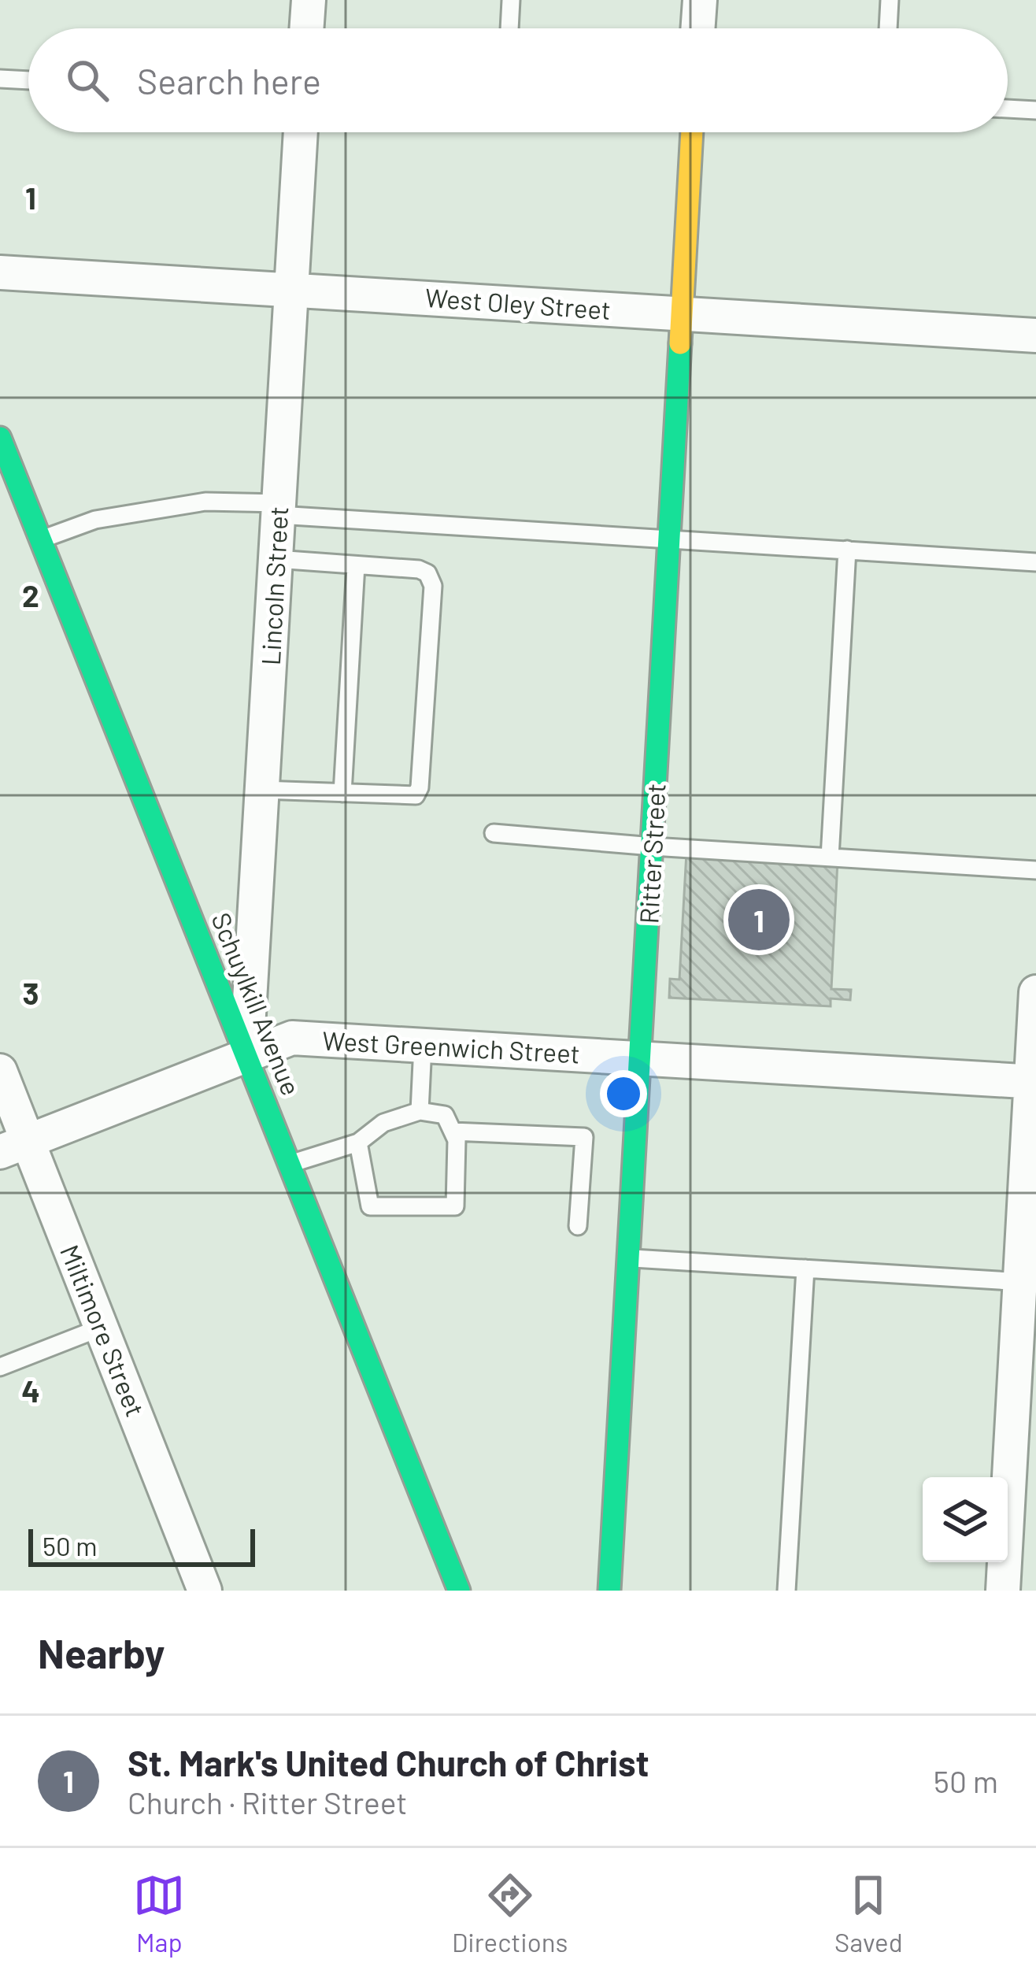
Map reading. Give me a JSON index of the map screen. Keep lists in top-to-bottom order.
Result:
{
  "streets": {
    "street": [
      "West Oley Street",
      "Lincoln Street",
      "Ritter Street",
      "Schuylkill Avenue",
      "West Greenwich Street",
      "Miltimore Street"
    ]
  },
  "crossings": [
    ["West Oley Street", "Lincoln Street"],
    ["West Oley Street", "Ritter Street"],
    ["Lincoln Street", "Schuylkill Avenue"],
    ["Lincoln Street", "West Greenwich Street"],
    ["Ritter Street", "West Greenwich Street"],
    ["Schuylkill Avenue", "West Greenwich Street"],
    ["West Greenwich Street", "Miltimore Street"]
  ],
  "scale_bar": "50 m",
  "page": {
    "search": "Search here",
    "pins": "1",
    "scale": "50 m",
    "heading": "Nearby",
    "list": [
      {
        "mark": "1",
        "name": "St. Mark's United Church of Christ",
        "note": "Church · Ritter Street",
        "value": "50 m"
      }
    ],
    "nav": ["Map", "Directions", "Saved"]
  },
  "grid": {
    "rows": [
      "1",
      "2",
      "3",
      "4"
    ]
  }
}
